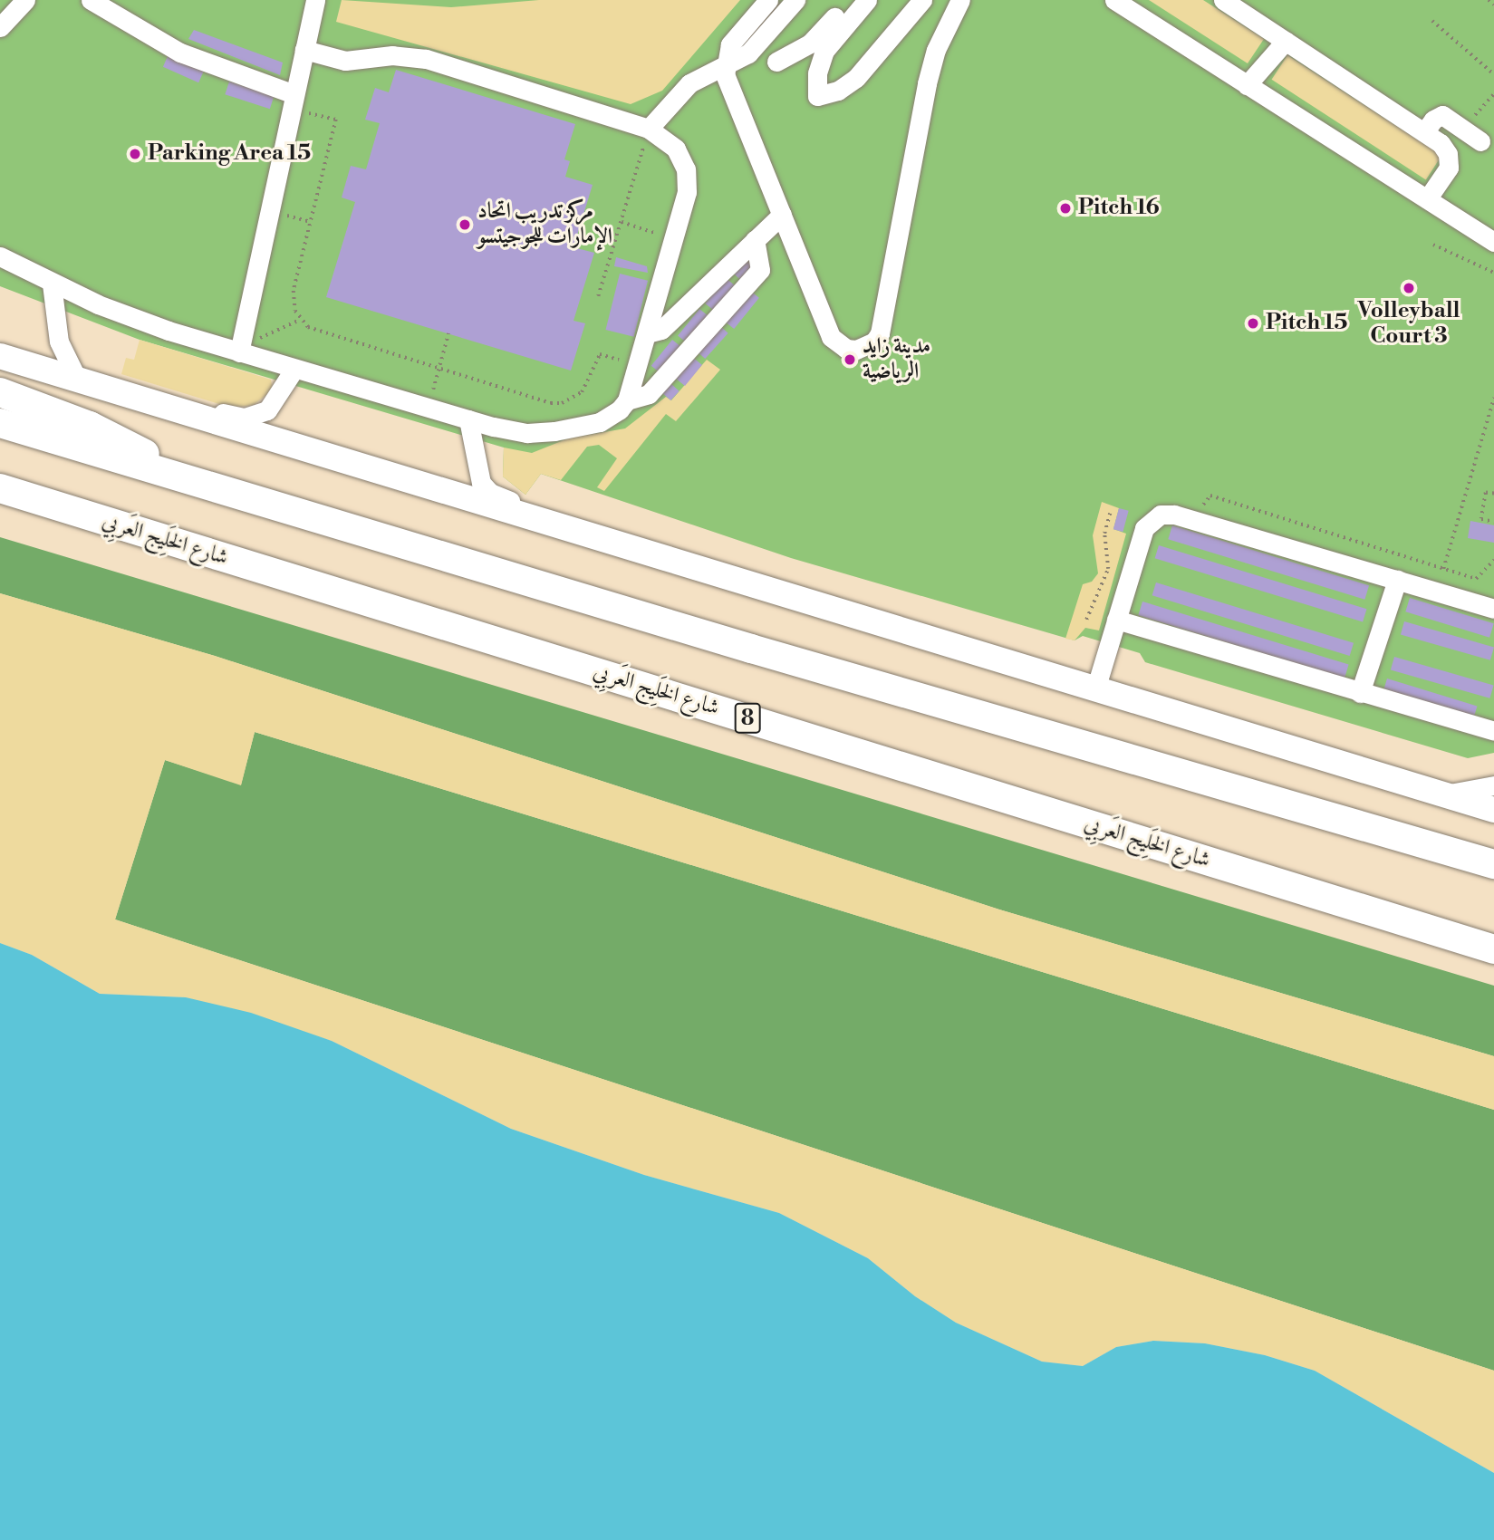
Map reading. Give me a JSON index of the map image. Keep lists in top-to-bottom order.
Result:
{
  "streets": {
    "highway": ["شارع الخَلِيج العَربِي", "8"]
  },
  "places": [
    "Parking Area 15",
    "Pitch 16",
    "مركز تدريب اتحاد الإمارات للجوجيتسو",
    "Volleyball Court 3",
    "Pitch 15",
    "مدينة زايد الرياضية"
  ]
}
